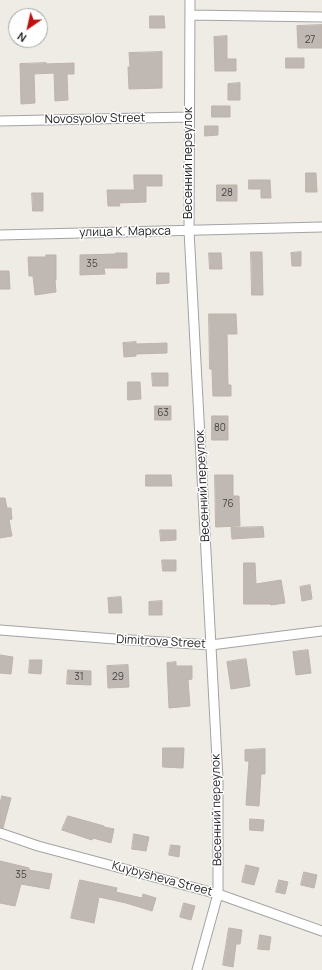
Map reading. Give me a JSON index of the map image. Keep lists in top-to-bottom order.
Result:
{
  "streets": {
    "street": [
      "Novosyolov Street",
      "Весенний переулок",
      "улица К. Маркса",
      "Dimitrova Street",
      "Kuybysheva Street"
    ]
  },
  "crossings": [
    ["Novosyolov Street", "Весенний переулок"],
    ["Весенний переулок", "улица К. Маркса"],
    ["Весенний переулок", "Dimitrova Street"],
    ["Весенний переулок", "Kuybysheva Street"]
  ],
  "house_numbers": [
    "27",
    "28",
    "35",
    "63",
    "80",
    "76",
    "31",
    "29",
    "35"
  ],
  "north": "bottom left"
}
